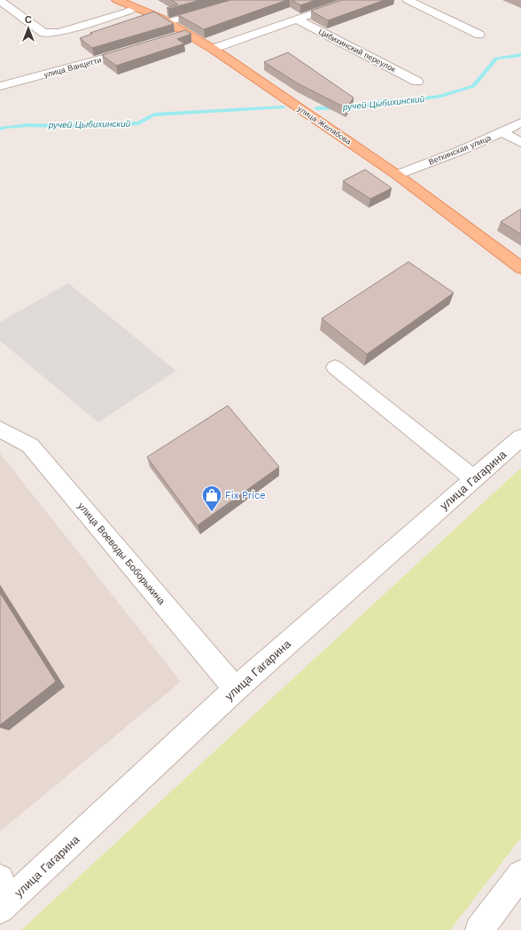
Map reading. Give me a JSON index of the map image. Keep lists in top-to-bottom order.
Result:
{
  "streets": {
    "main road": ["улица Желябова"],
    "street": [
      "Цибихинский переулок",
      "улица Ванцетти",
      "Веткинская улица",
      "улица Гагарина",
      "улица Воеводы Боборыкина"
    ]
  },
  "crossings": [
    ["улица Желябова", "Веткинская улица"],
    ["улица Гагарина", "улица Воеводы Боборыкина"]
  ],
  "water": ["ручей Цыбихинский"],
  "places": {
    "shop": ["Fix Price"]
  },
  "north": "top"
}
